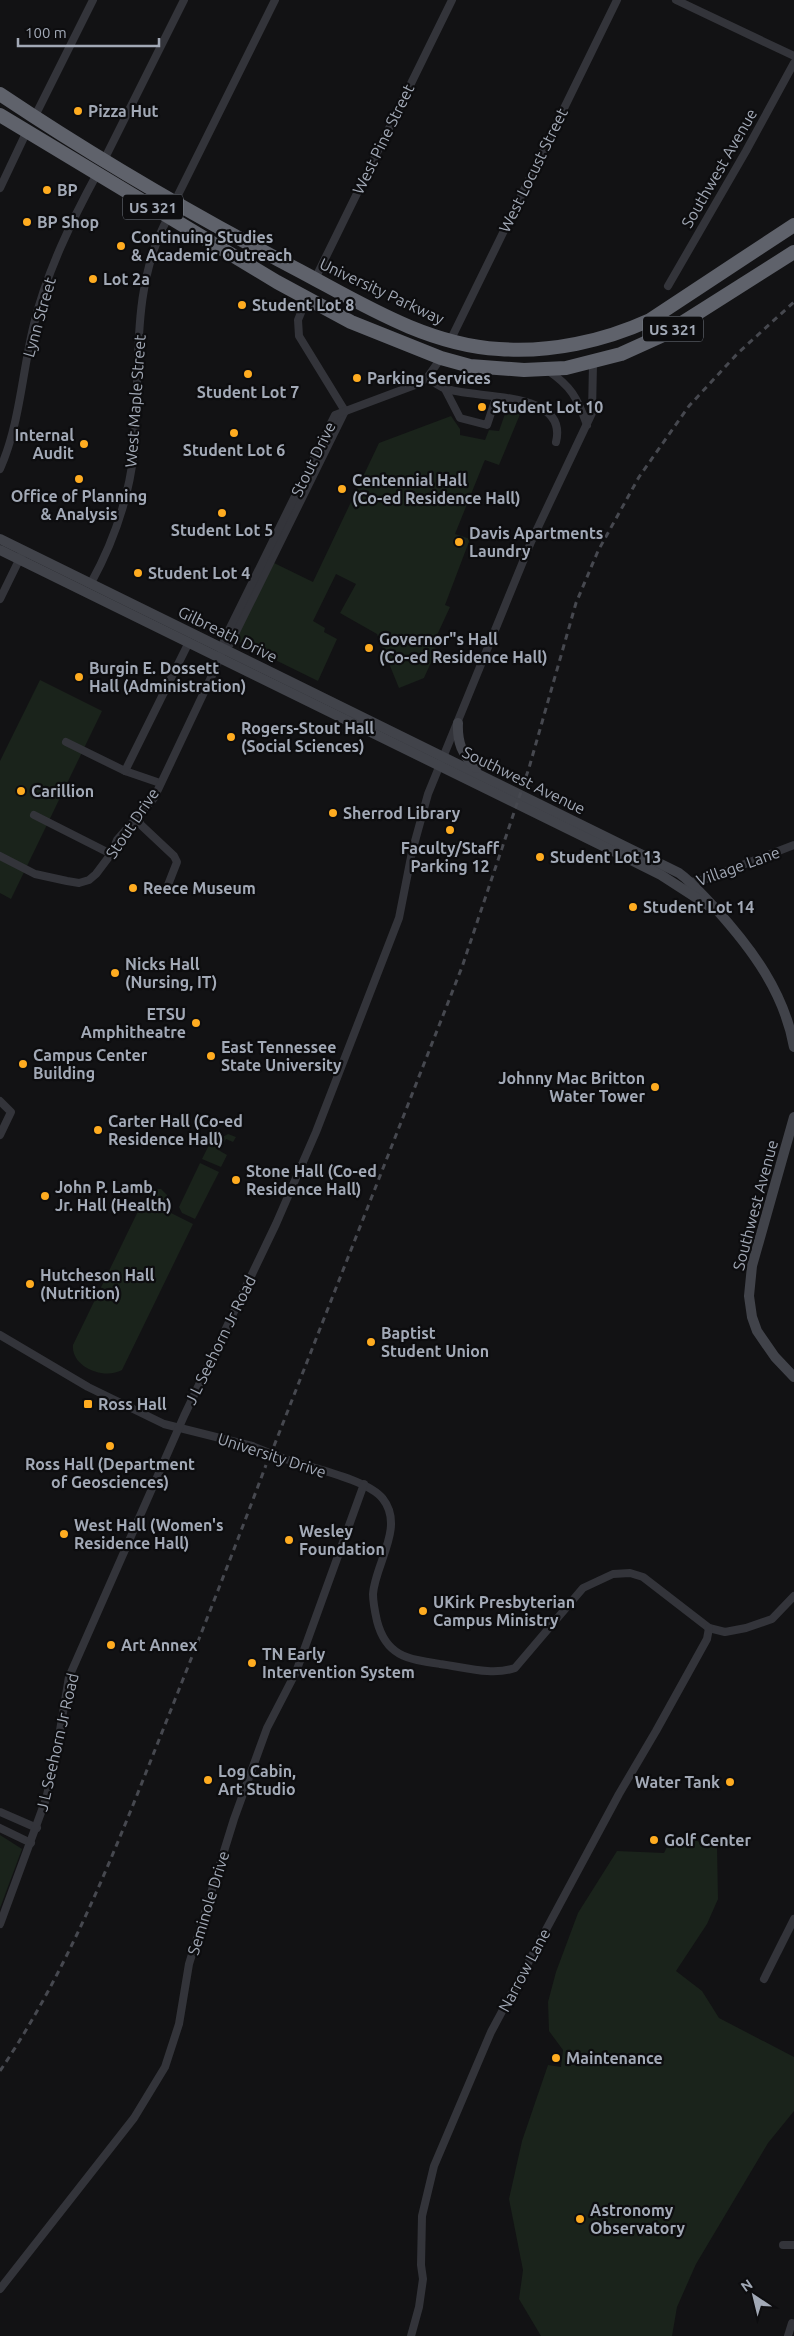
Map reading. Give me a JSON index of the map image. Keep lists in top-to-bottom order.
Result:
{
  "streets": {
    "highway": ["US 321", "University Parkway"],
    "street": [
      "West Pine Street",
      "Southwest Avenue",
      "West Locust Street",
      "Lynn Street",
      "West Maple Street",
      "Stout Drive",
      "Gilbreath Drive",
      "Village Lane",
      "J L Seehorn Jr Road",
      "University Drive",
      "Seminole Drive",
      "Narrow Lane"
    ]
  },
  "crossings": [
    ["West Pine Street", "University Parkway"],
    ["Southwest Avenue", "University Parkway"],
    ["Southwest Avenue", "Gilbreath Drive"],
    ["Southwest Avenue", "Village Lane"],
    ["Southwest Avenue", "J L Seehorn Jr Road"],
    ["West Locust Street", "University Parkway"],
    ["University Parkway", "Lynn Street"],
    ["University Parkway", "West Maple Street"],
    ["University Parkway", "Stout Drive"],
    ["West Maple Street", "Gilbreath Drive"],
    ["Stout Drive", "Gilbreath Drive"],
    ["Gilbreath Drive", "J L Seehorn Jr Road"],
    ["J L Seehorn Jr Road", "University Drive"],
    ["University Drive", "Seminole Drive"],
    ["University Drive", "Narrow Lane"]
  ],
  "places": {
    "other": [
      "Pizza Hut",
      "BP",
      "BP Shop",
      "Continuing Studies & Academic Outreach",
      "Lot 2a",
      "Student Lot 8",
      "Student Lot 7",
      "Parking Services",
      "Student Lot 10",
      "Student Lot 6",
      "Internal Audit",
      "Office of Planning & Analysis",
      "Centennial Hall (Co-ed Residence Hall)",
      "Student Lot 5",
      "Davis Apartments Laundry",
      "Student Lot 4",
      "Governor\"s Hall (Co-ed Residence Hall)",
      "Burgin E. Dossett Hall (Administration)",
      "Rogers-Stout Hall (Social Sciences)",
      "Carillion",
      "Sherrod Library",
      "Faculty/Staff Parking 12",
      "Student Lot 13",
      "Reece Museum",
      "Student Lot 14",
      "Nicks Hall (Nursing, IT)",
      "ETSU Amphitheatre",
      "East Tennessee State University",
      "Campus Center Building",
      "Johnny Mac Britton Water Tower",
      "Carter Hall (Co-ed Residence Hall)",
      "Stone Hall (Co-ed Residence Hall)",
      "John P. Lamb, Jr. Hall (Health)",
      "Hutcheson Hall (Nutrition)",
      "Baptist Student Union",
      "Ross Hall (Department of Geosciences)",
      "West Hall (Women's Residence Hall)",
      "Wesley Foundation",
      "UKirk Presbyterian Campus Ministry",
      "Art Annex",
      "TN Early Intervention System",
      "Log Cabin, Art Studio",
      "Water Tank",
      "Golf Center",
      "Maintenance",
      "Astronomy Observatory"
    ],
    "transit": ["Ross Hall"]
  },
  "scale_bar": "100 m",
  "north": "top left"
}
